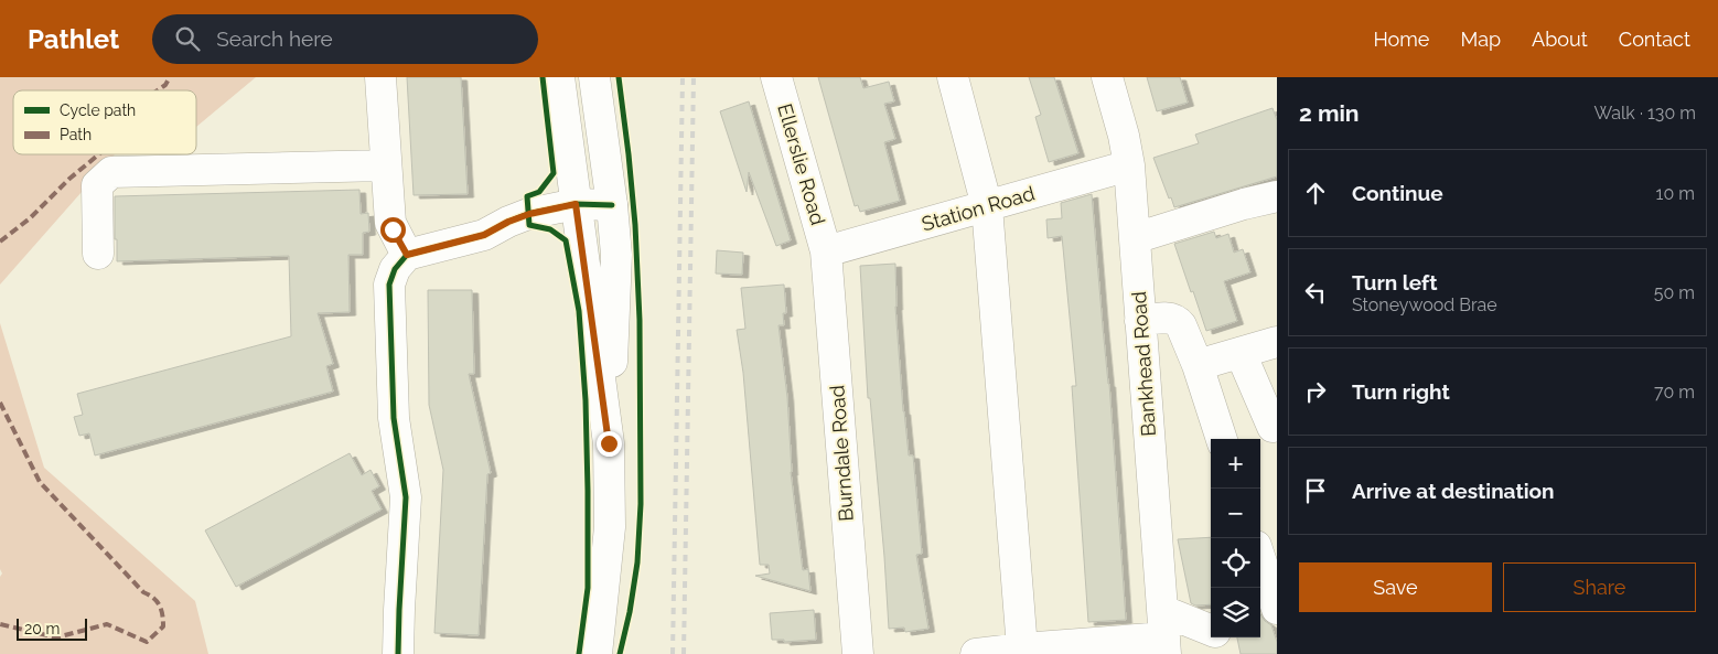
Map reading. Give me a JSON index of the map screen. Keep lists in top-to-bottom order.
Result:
{
  "streets": {
    "street": [
      "Ellerslie Road",
      "Station Road",
      "Bankhead Road",
      "Burndale Road"
    ]
  },
  "crossings": [
    ["Ellerslie Road", "Station Road"],
    ["Ellerslie Road", "Burndale Road"],
    ["Station Road", "Bankhead Road"],
    ["Station Road", "Burndale Road"]
  ],
  "legend": ["Cycle path", "Path"],
  "scale_bar": "20 m",
  "page": {
    "header": "Pathlet",
    "search": "Search here",
    "nav": [
      "Home",
      "Map",
      "About",
      "Contact"
    ],
    "heading": ["2 min", "Walk · 130 m"],
    "list": [
      ["Continue", "10 m"],
      ["Turn left", "Stoneywood Brae", "50 m"],
      ["Turn right", "70 m"],
      "Arrive at destination"
    ],
    "map_buttons": ["+", "−"],
    "buttons": ["Save", "Share"],
    "scale": "20 m"
  }
}
